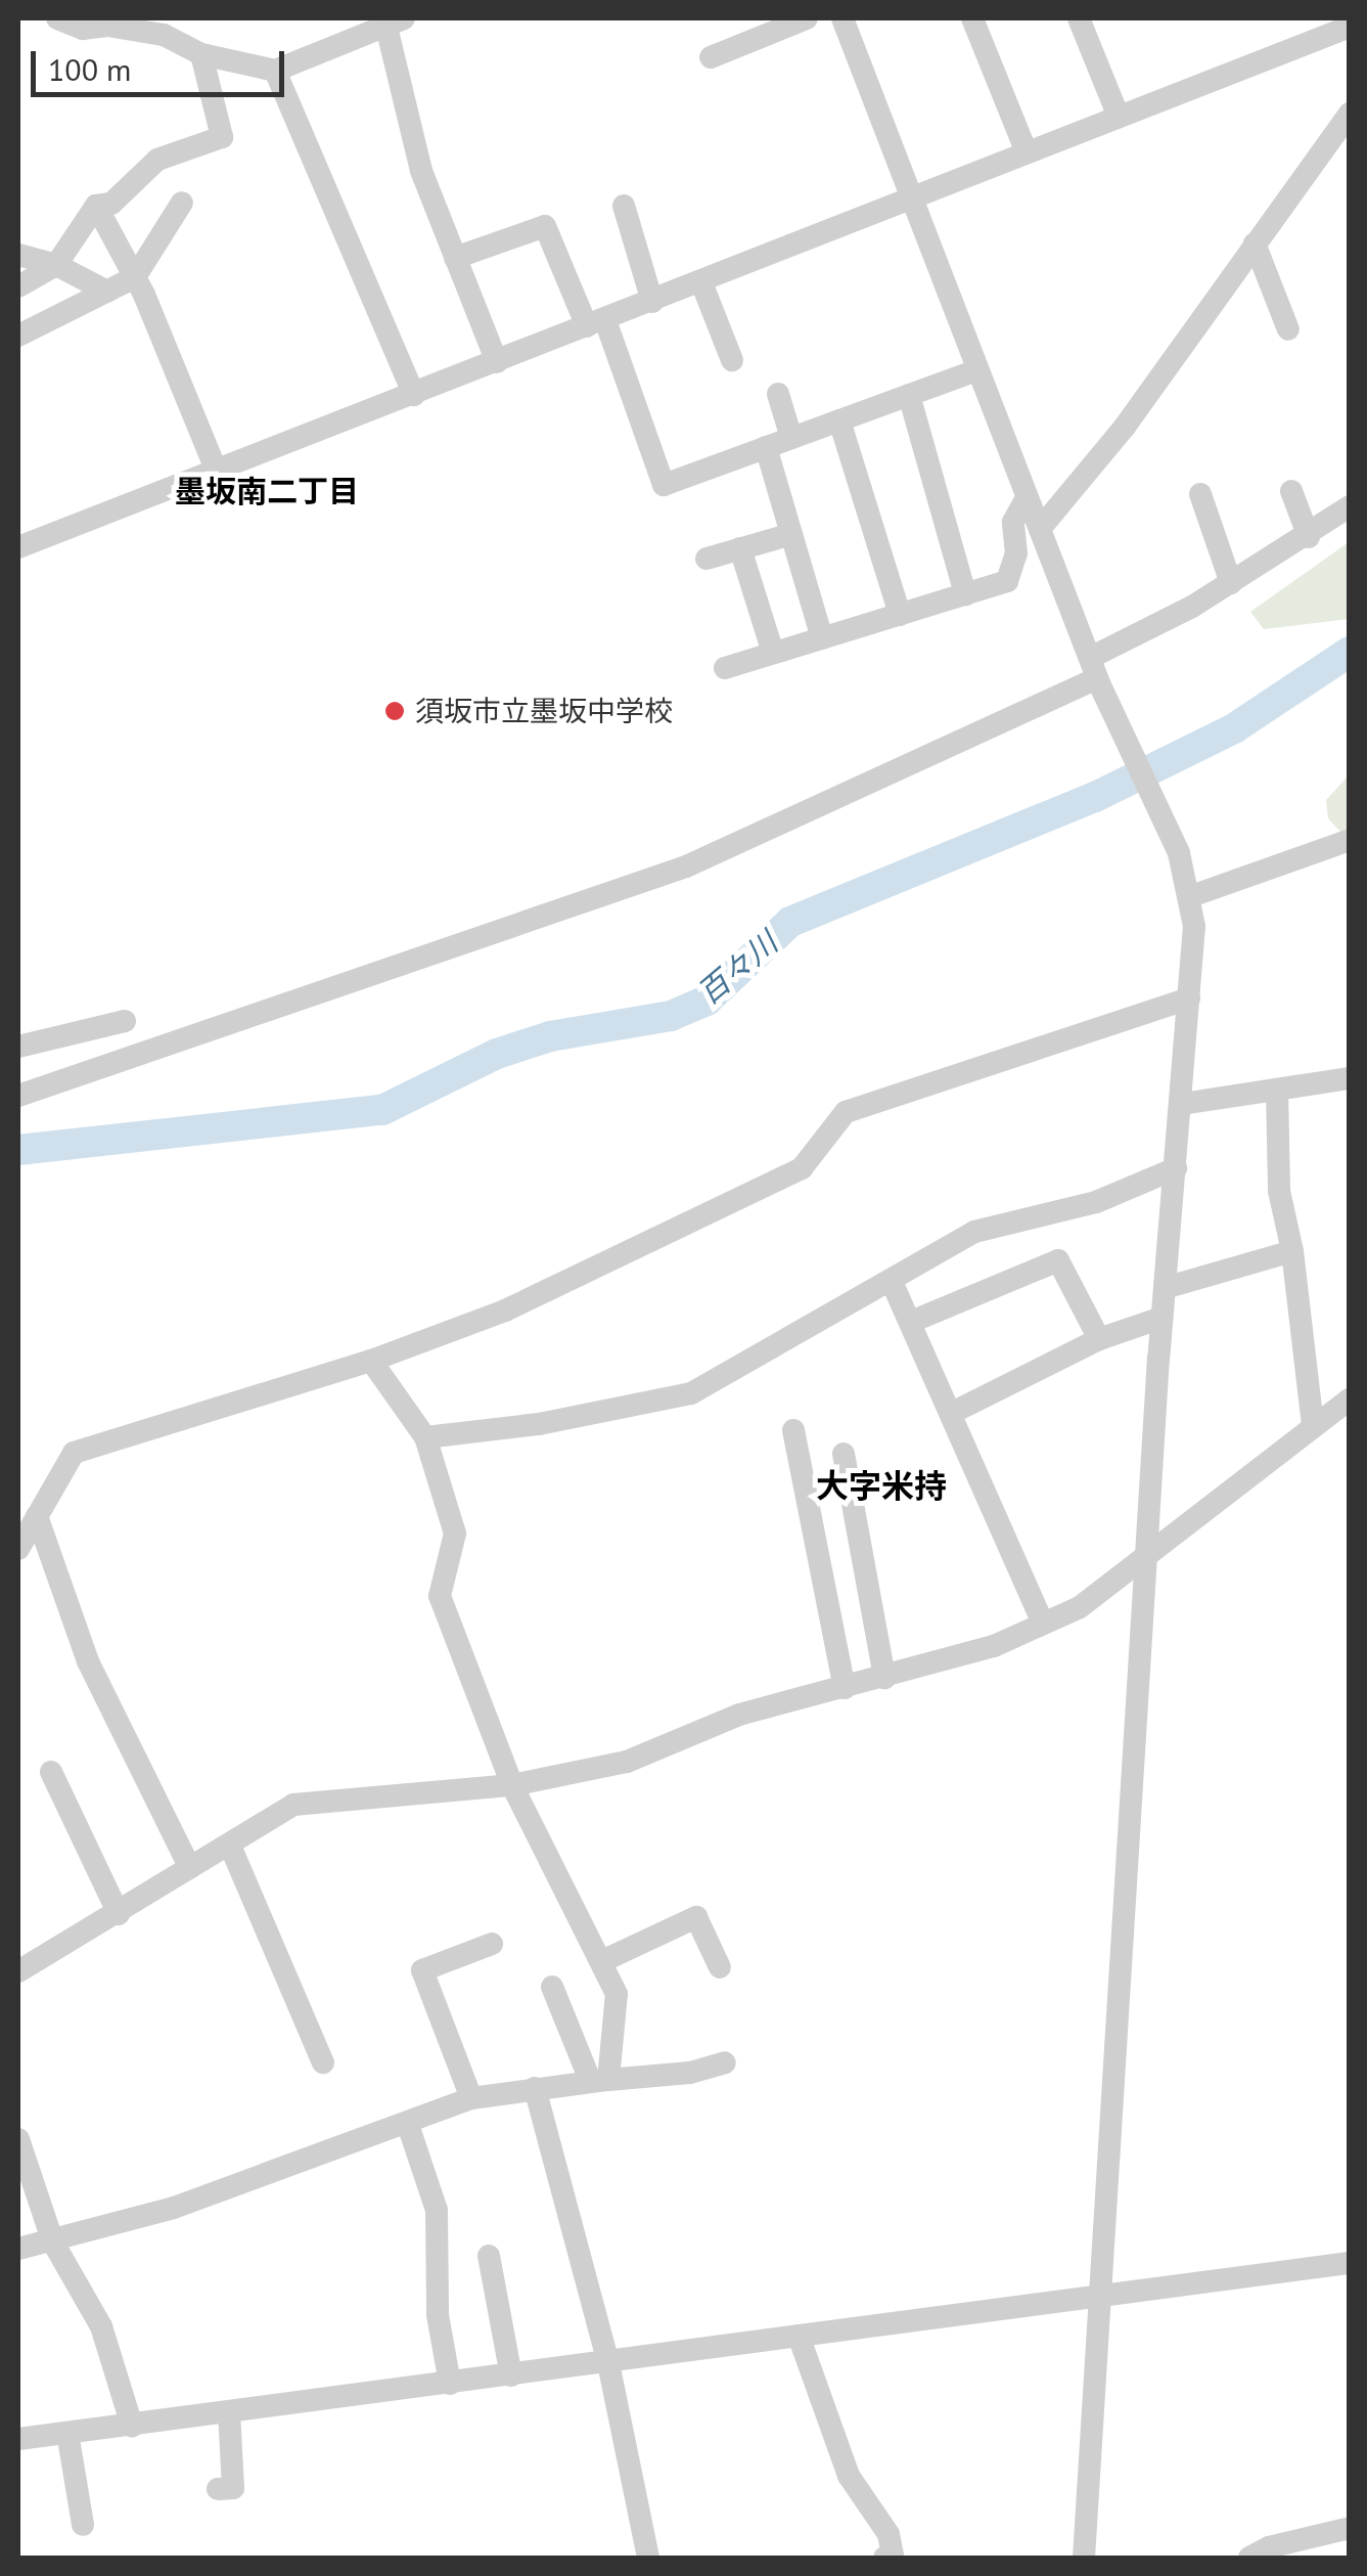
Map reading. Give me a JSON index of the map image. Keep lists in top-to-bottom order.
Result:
{
  "districts": ["墨坂南二丁目", "大字米持"],
  "water": ["百々川"],
  "places": ["須坂市立墨坂中学校"],
  "scale_bar": "100 m"
}
